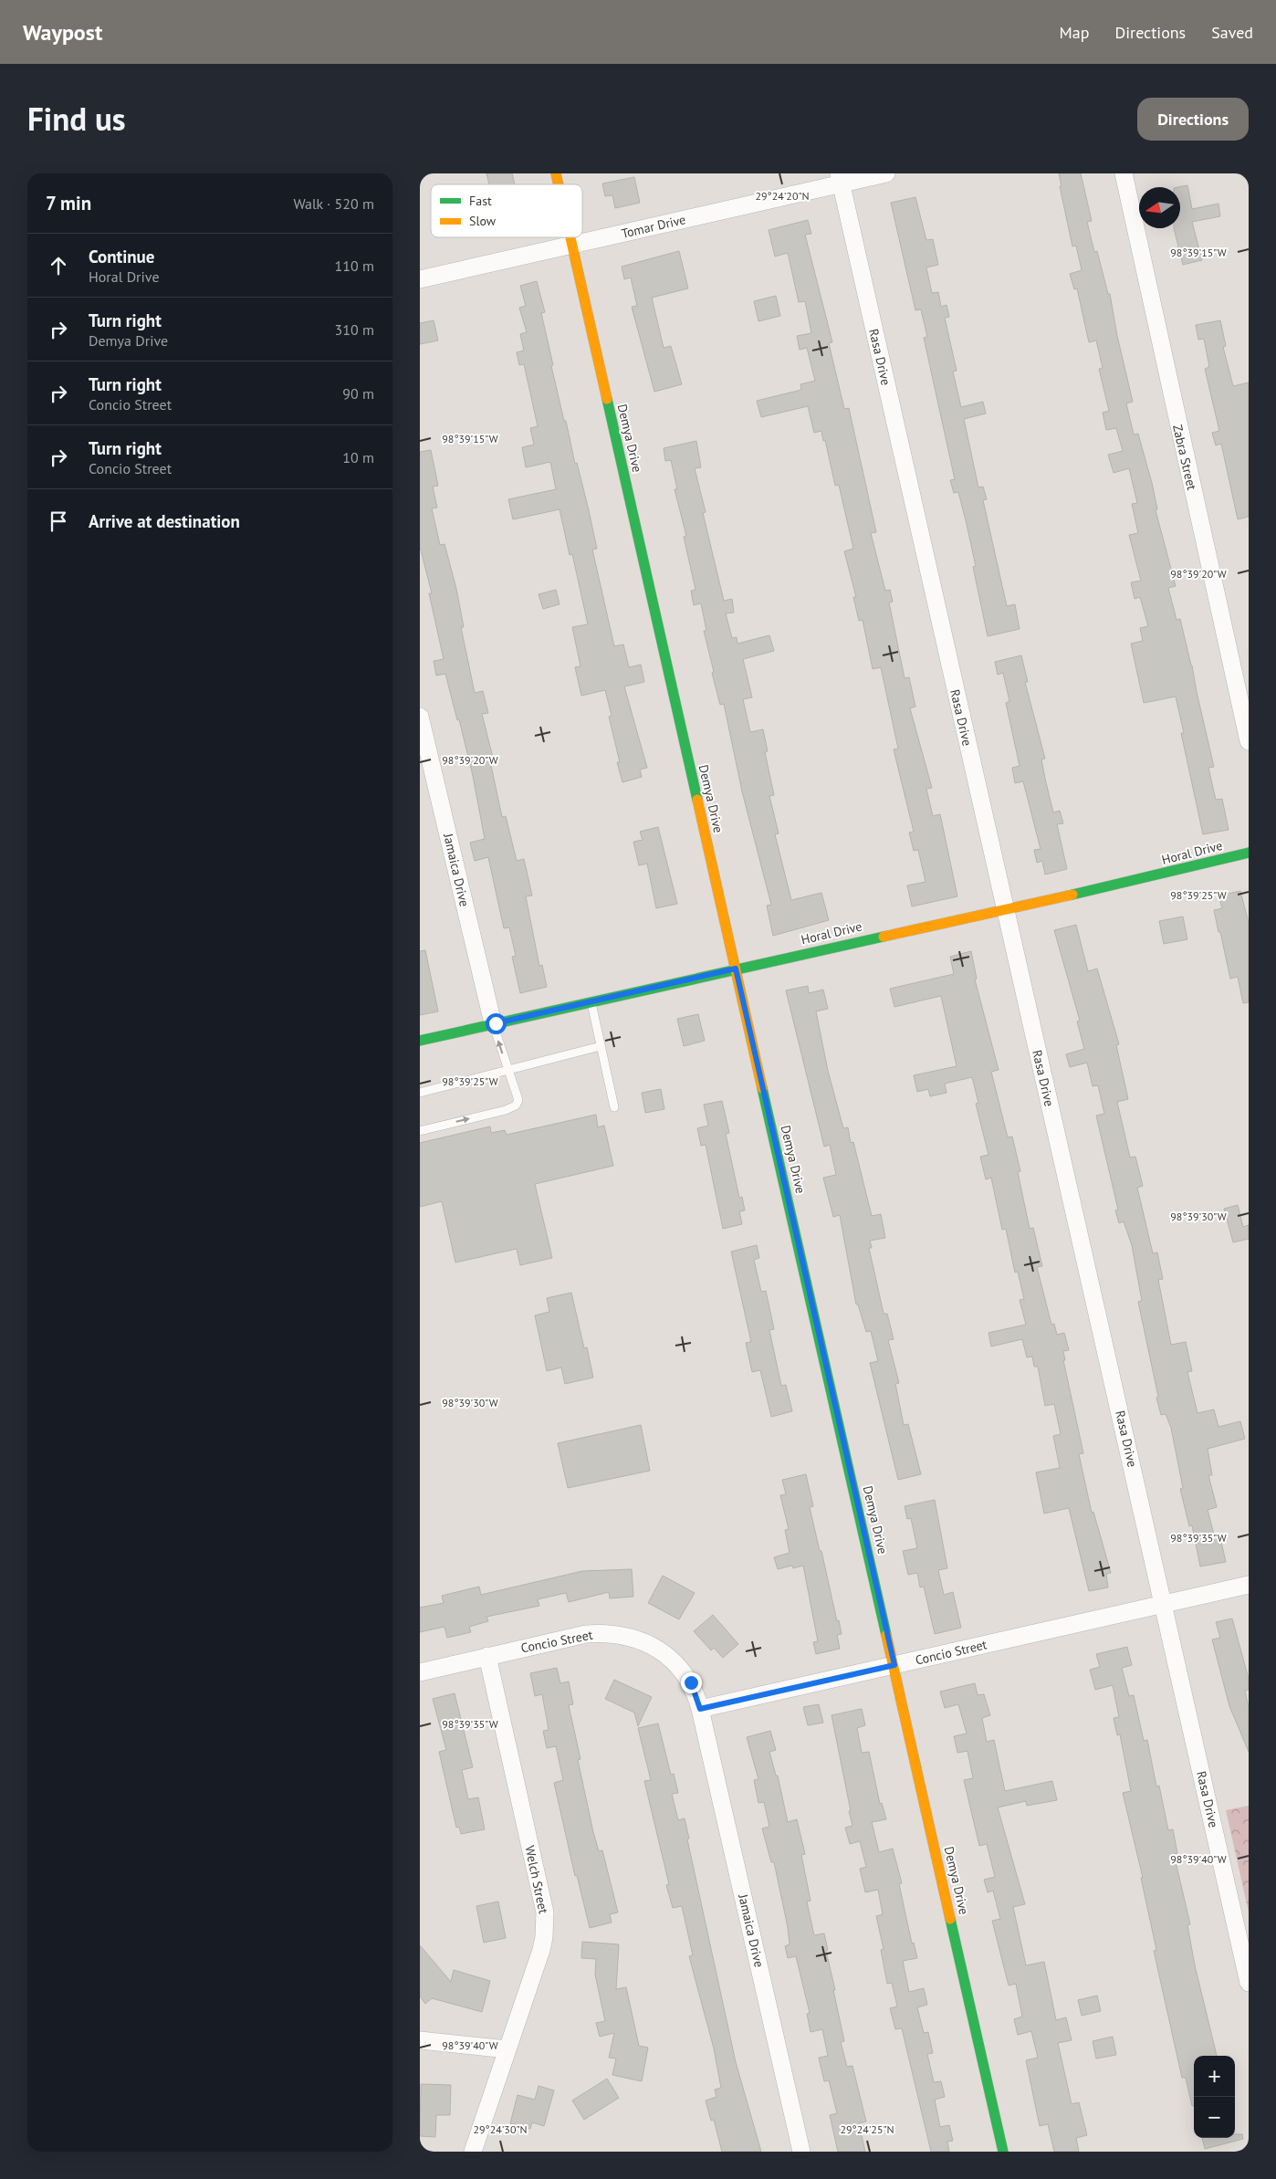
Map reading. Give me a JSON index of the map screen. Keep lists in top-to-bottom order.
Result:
{
  "streets": {
    "street": [
      "Tomar Drive",
      "Rasa Drive",
      "Demya Drive",
      "Zabra Street",
      "Horal Drive",
      "Jamaica Drive",
      "Concio Street",
      "Welch Street"
    ]
  },
  "crossings": [
    ["Tomar Drive", "Rasa Drive"],
    ["Tomar Drive", "Demya Drive"],
    ["Rasa Drive", "Horal Drive"],
    ["Rasa Drive", "Concio Street"],
    ["Demya Drive", "Horal Drive"],
    ["Demya Drive", "Concio Street"],
    ["Horal Drive", "Jamaica Drive"],
    ["Jamaica Drive", "Concio Street"],
    ["Concio Street", "Welch Street"]
  ],
  "legend": ["Fast", "Slow"],
  "north": "left",
  "page": {
    "header": "Waypost",
    "nav": ["Map", "Directions", "Saved"],
    "title": "Find us",
    "buttons": "Directions",
    "heading": ["7 min", "Walk · 520 m"],
    "list": [
      ["Continue", "Horal Drive", "110 m"],
      ["Turn right", "Demya Drive", "310 m"],
      ["Turn right", "Concio Street", "90 m"],
      ["Turn right", "Concio Street", "10 m"],
      "Arrive at destination"
    ],
    "map_buttons": ["+", "−"]
  },
  "coordinates": [
    "29°24'20\"N",
    "98°39'15\"W",
    "98°39'20\"W",
    "98°39'25\"W",
    "98°39'30\"W",
    "98°39'35\"W",
    "98°39'40\"W",
    "29°24'30\"N",
    "29°24'25\"N"
  ]
}
